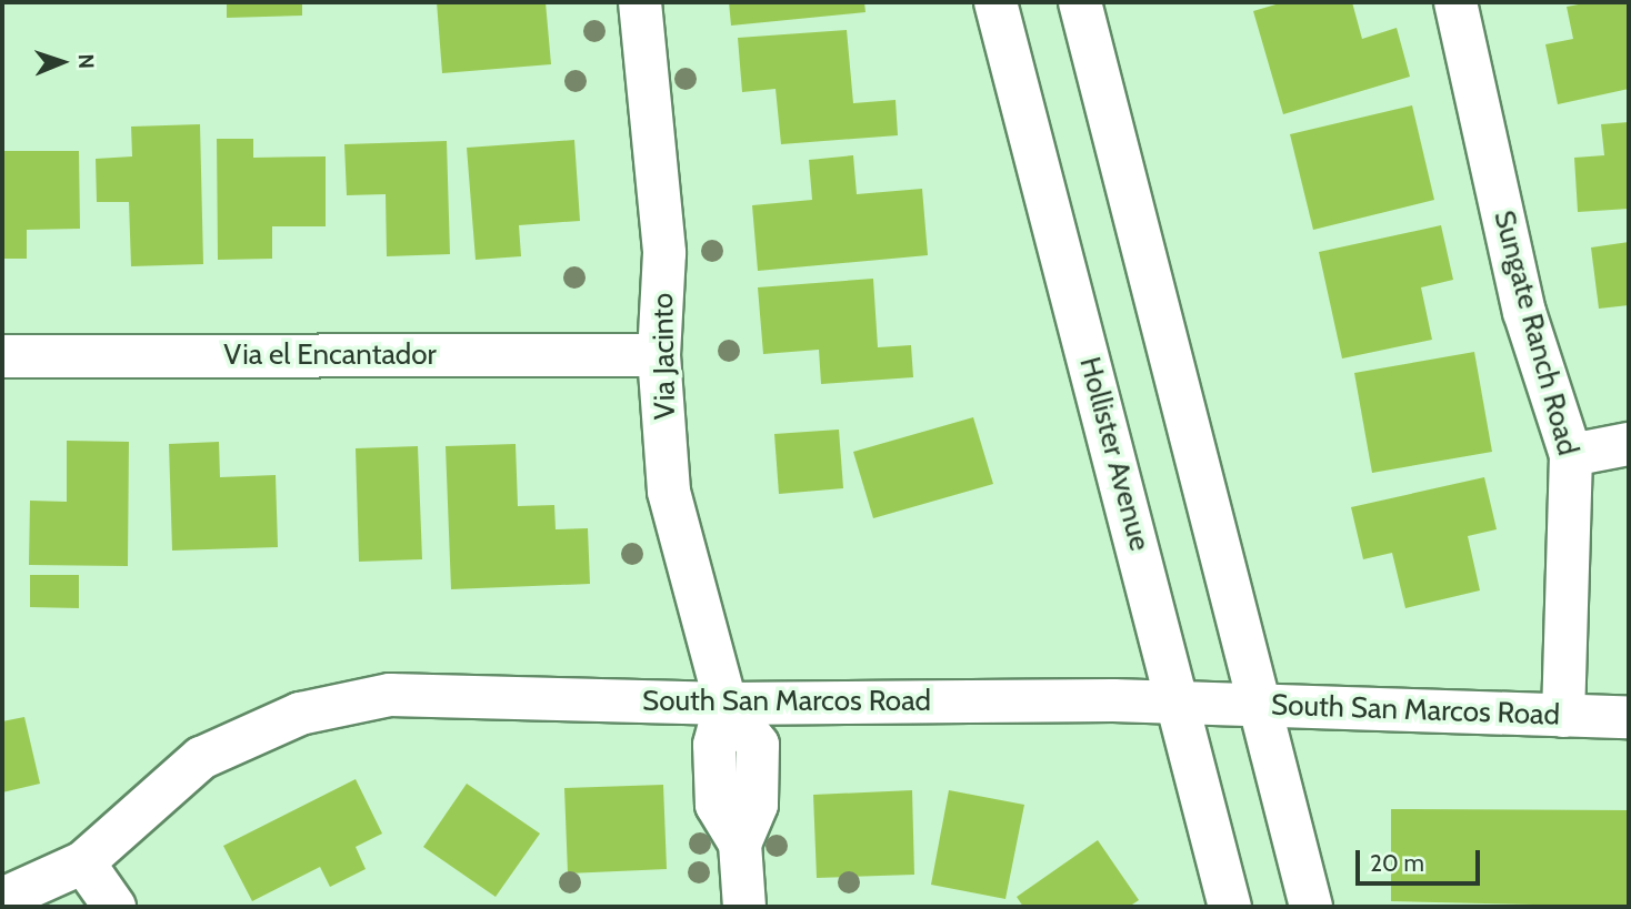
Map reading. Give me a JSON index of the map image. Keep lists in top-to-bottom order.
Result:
{
  "streets": {
    "street": [
      "Sungate Ranch Road",
      "Via el Encantador",
      "Via Jacinto",
      "Hollister Avenue",
      "South San Marcos Road"
    ]
  },
  "crossings": [
    ["Sungate Ranch Road", "South San Marcos Road"],
    ["Via el Encantador", "Via Jacinto"],
    ["Via Jacinto", "South San Marcos Road"],
    ["Hollister Avenue", "South San Marcos Road"]
  ],
  "scale_bar": "20 m",
  "north": "right"
}
